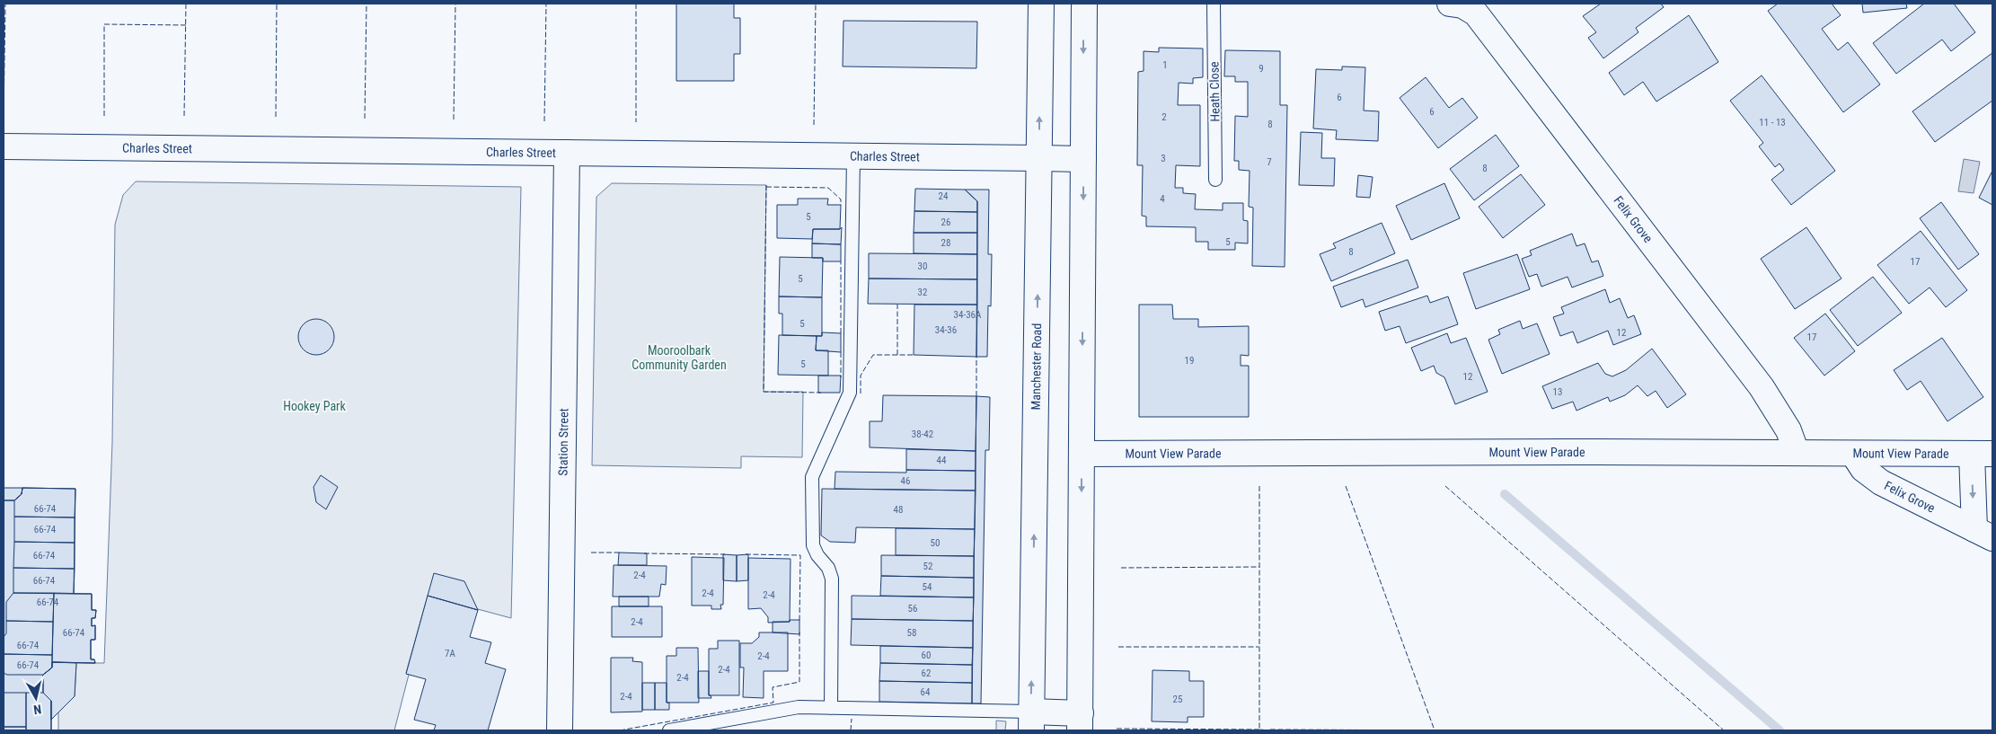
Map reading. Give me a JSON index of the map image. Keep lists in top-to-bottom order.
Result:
{
  "streets": {
    "street": [
      "Charles Street",
      "Felix Grove",
      "Manchester Road",
      "Station Street",
      "Mount View Parade"
    ],
    "lane": ["Heath Close"]
  },
  "crossings": [
    ["Charles Street", "Manchester Road"],
    ["Charles Street", "Station Street"],
    ["Felix Grove", "Mount View Parade"]
  ],
  "parks": ["Mooroolbark Community Garden", "Hookey Park"],
  "house_numbers": [
    "1",
    "9",
    "6",
    "6",
    "2",
    "11 - 13",
    "8",
    "3",
    "7",
    "8",
    "24",
    "4",
    "5",
    "26",
    "5",
    "28",
    "8",
    "17",
    "30",
    "5",
    "32",
    "34-36A",
    "5",
    "34-36",
    "12",
    "17",
    "19",
    "5",
    "12",
    "13",
    "38-42",
    "44",
    "46",
    "66-74",
    "48",
    "66-74",
    "50",
    "66-74",
    "52",
    "2-4",
    "66-74",
    "54",
    "2-4",
    "2-4",
    "66-74",
    "56",
    "2-4",
    "66-74",
    "58",
    "66-74",
    "7A",
    "60",
    "2-4",
    "66-74",
    "2-4",
    "62",
    "2-4",
    "64",
    "2-4",
    "25"
  ],
  "north": "bottom"
}
